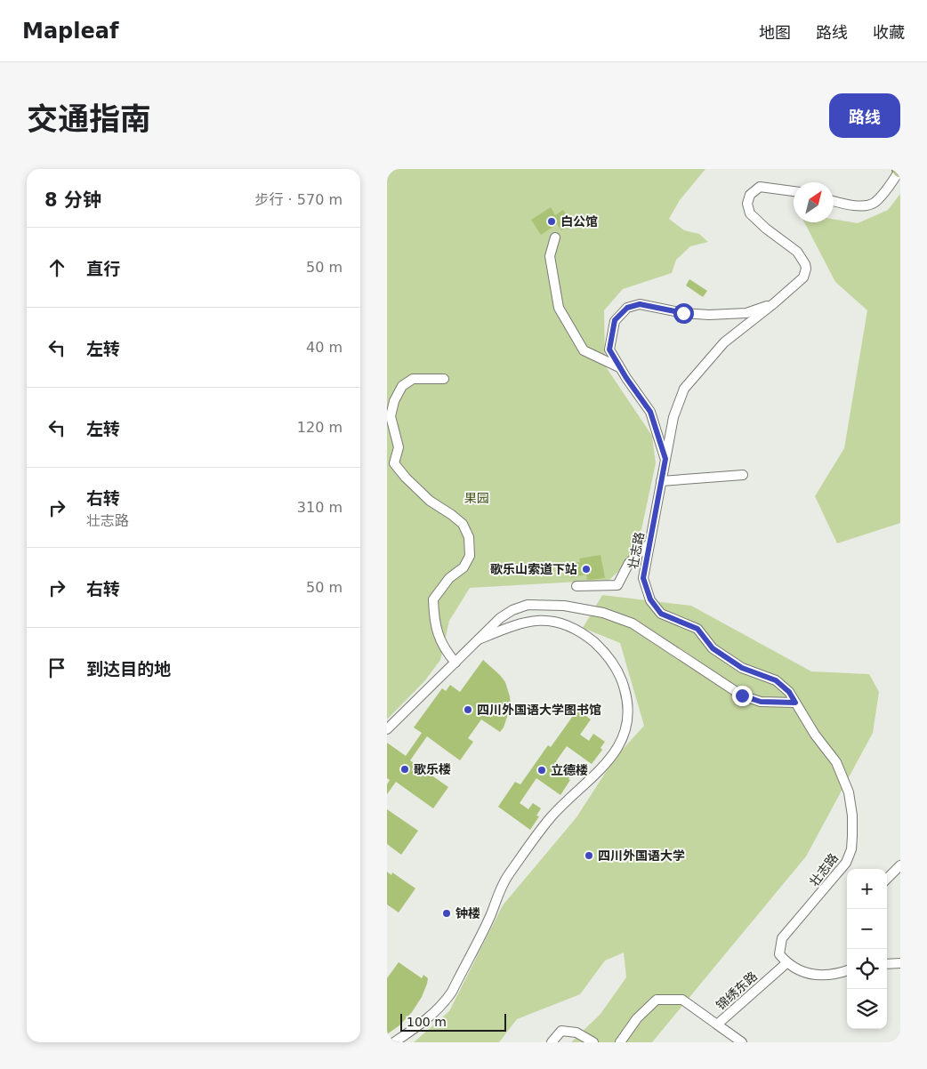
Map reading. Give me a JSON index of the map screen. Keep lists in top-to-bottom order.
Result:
{
  "streets": {
    "street": ["壮志路", "锦绣东路"]
  },
  "crossings": [
    ["壮志路", "锦绣东路"]
  ],
  "parks": ["果园"],
  "places": [
    "白公馆",
    "歌乐山索道下站",
    "四川外国语大学图书馆",
    "歌乐楼",
    "立德楼",
    "四川外国语大学",
    "钟楼"
  ],
  "scale_bar": "100 m",
  "north": "top right",
  "page": {
    "header": "Mapleaf",
    "nav": ["地图", "路线", "收藏"],
    "title": "交通指南",
    "buttons": "路线",
    "heading": ["8 分钟", "步行 · 570 m"],
    "list": [
      ["直行", "50 m"],
      ["左转", "40 m"],
      ["左转", "120 m"],
      ["右转", "壮志路", "310 m"],
      ["右转", "50 m"],
      "到达目的地"
    ],
    "map_buttons": ["+", "−"],
    "scale": "100 m"
  }
}
